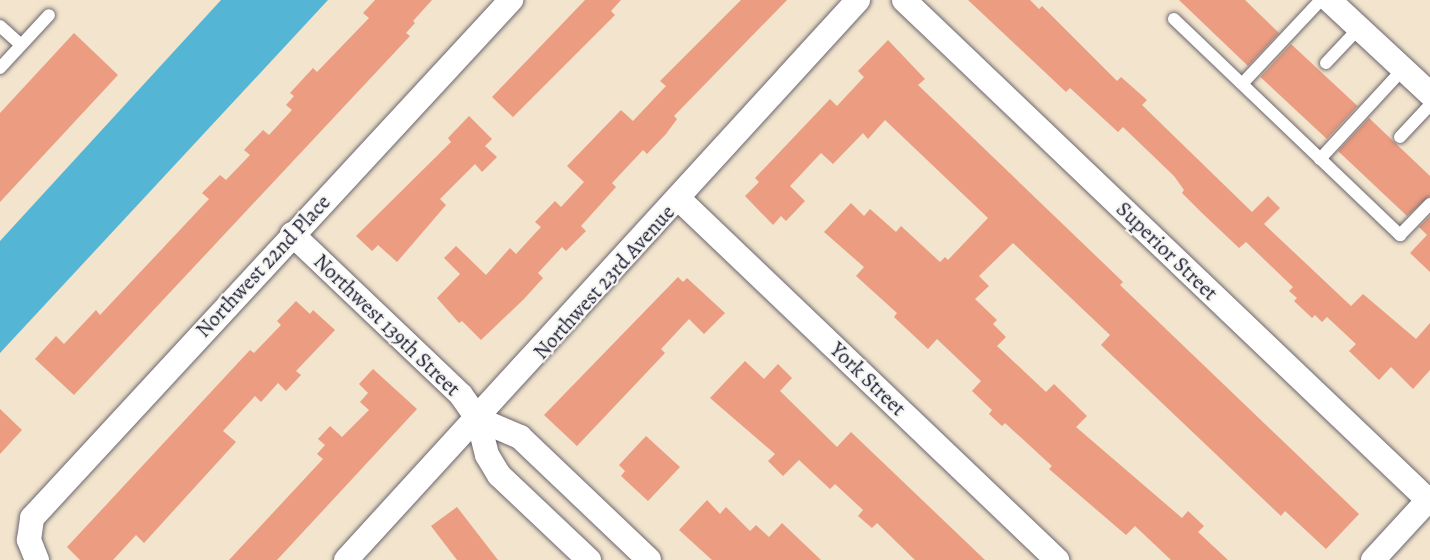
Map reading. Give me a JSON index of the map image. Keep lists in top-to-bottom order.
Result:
{
  "streets": {
    "street": [
      "Superior Street",
      "Northwest 22nd Place",
      "Northwest 23rd Avenue",
      "Northwest 139th Street",
      "York Street"
    ]
  },
  "crossings": [
    ["Northwest 22nd Place", "Northwest 139th Street"],
    ["Northwest 23rd Avenue", "Northwest 139th Street"],
    ["Northwest 23rd Avenue", "York Street"]
  ]
}
